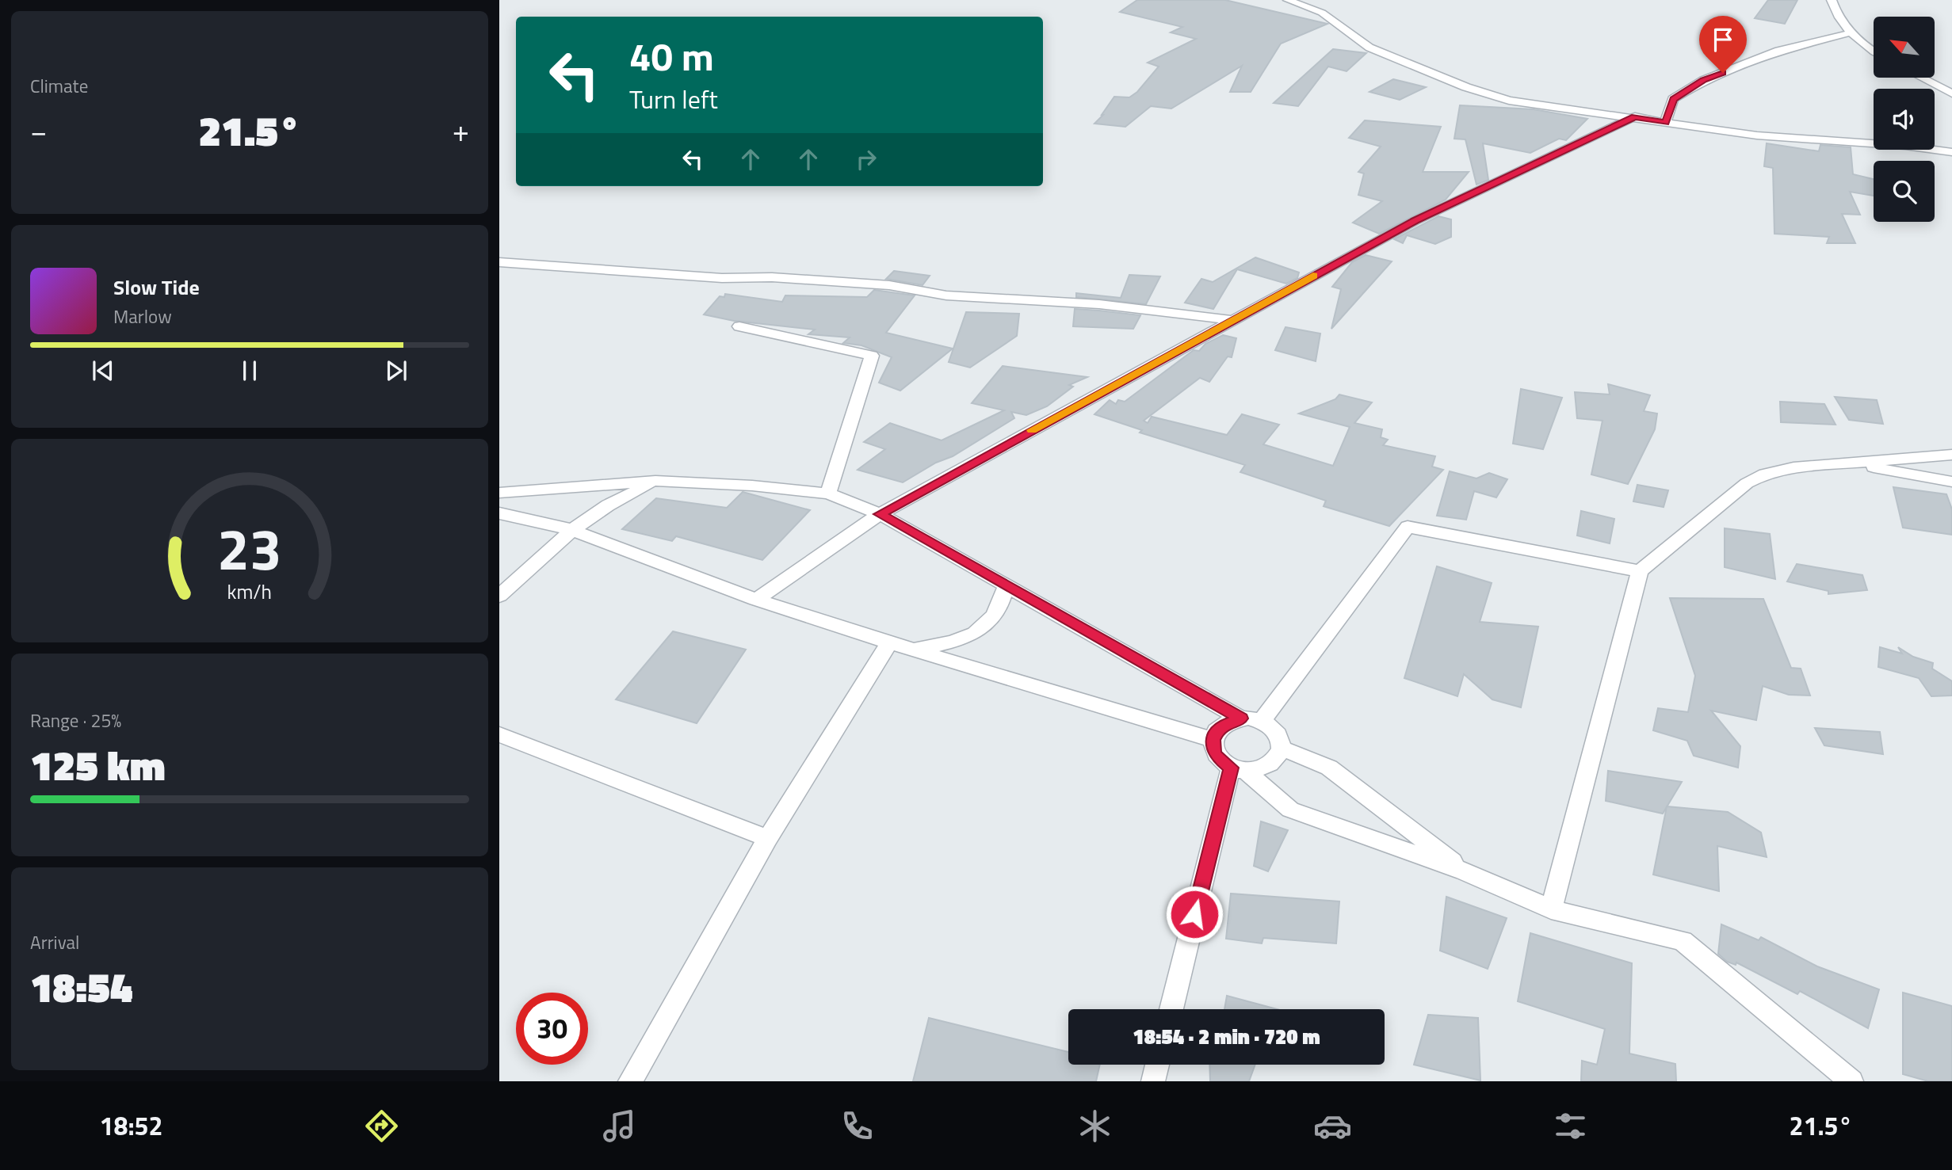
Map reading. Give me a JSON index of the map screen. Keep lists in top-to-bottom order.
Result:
{
  "north": "top left",
  "page": {
    "tile": [
      "Climate",
      ["Range · 25%", "125 km"],
      ["Arrival", "18:54"]
    ],
    "turn": ["40 m", "Turn left"],
    "heat": ["−", "21.5°", "+"],
    "song": ["Slow Tide", "Marlow"],
    "limit": "30",
    "trip": "18:54 · 2 min · 720 m",
    "tabs": ["18:52", "21.5°"],
    "gauge": ["23", "km/h"]
  }
}
